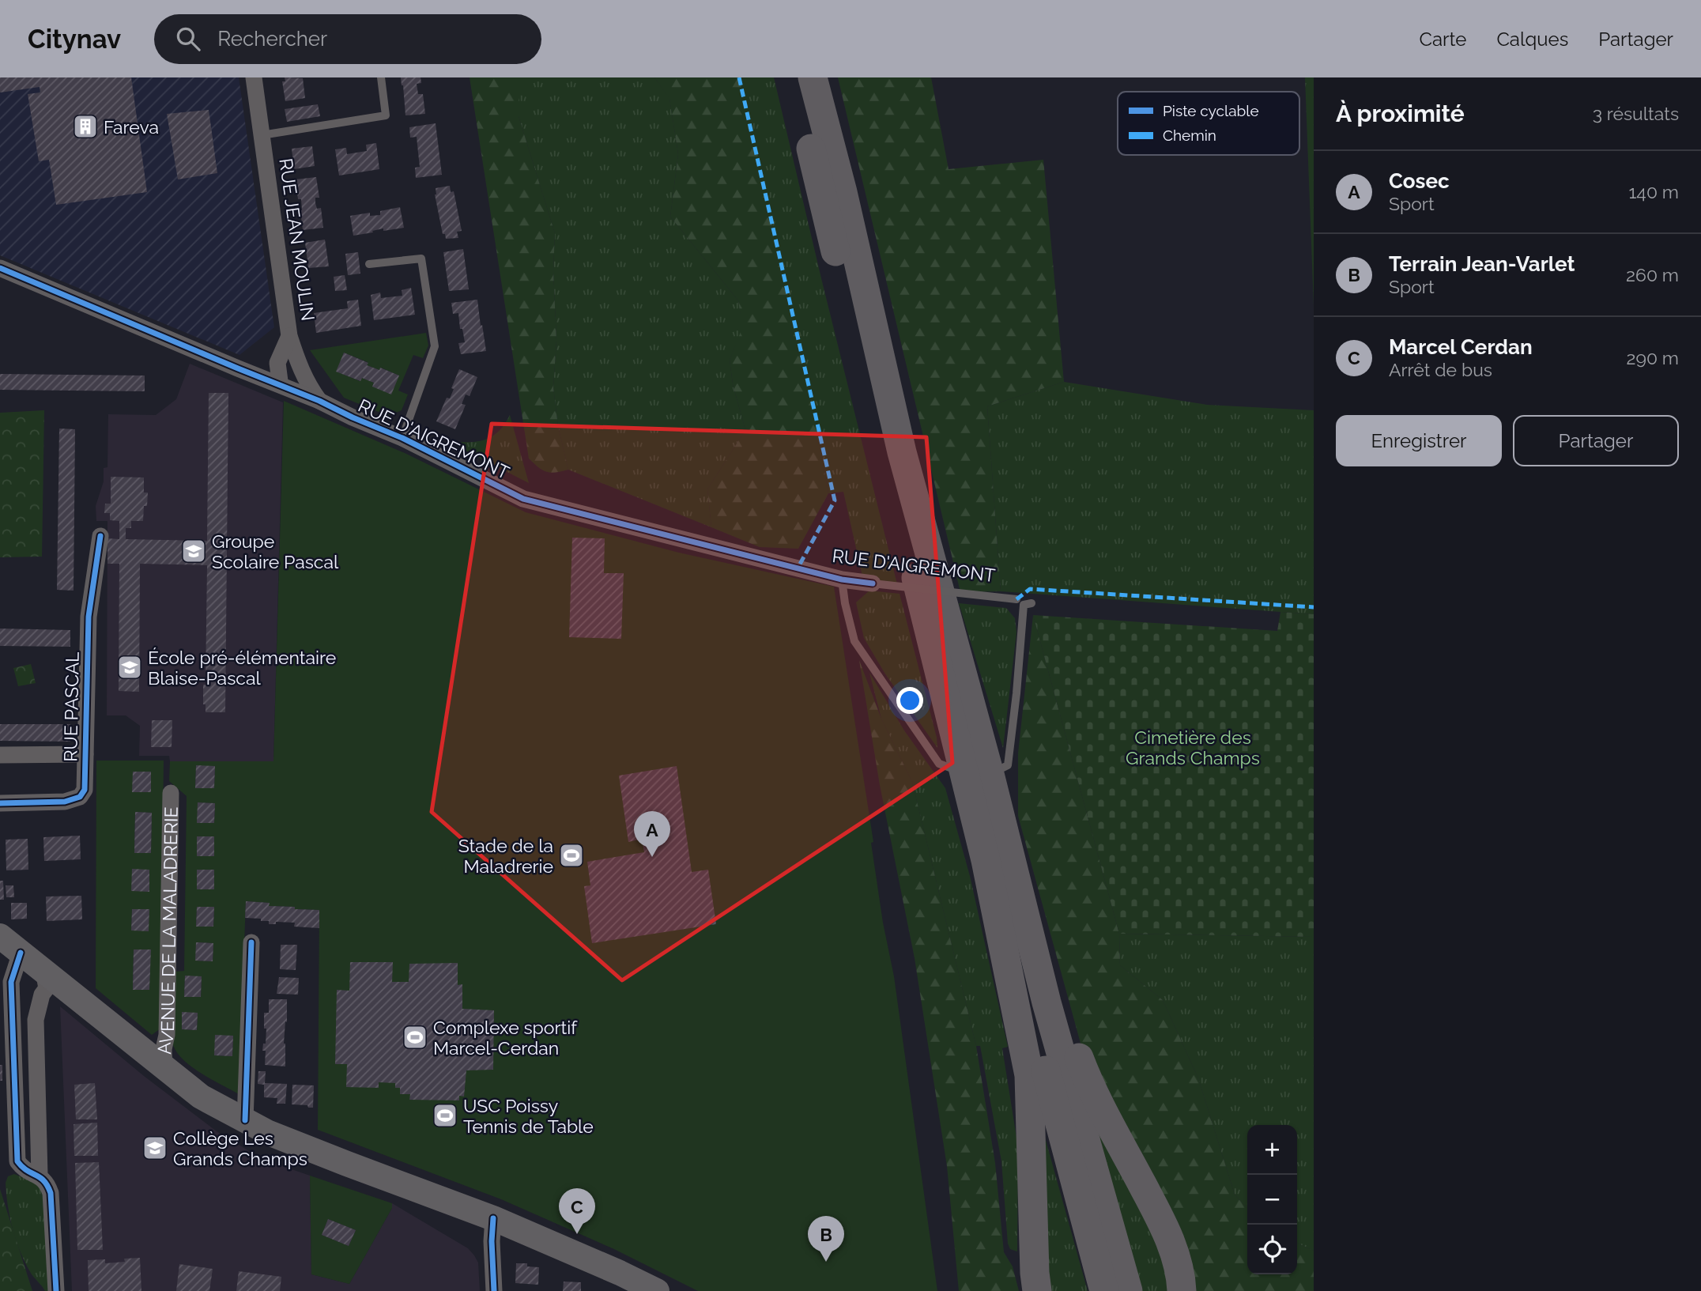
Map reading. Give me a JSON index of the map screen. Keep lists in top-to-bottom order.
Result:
{
  "streets": {
    "main road": ["AVENUE DE LA MALADRERIE"],
    "street": ["RUE JEAN MOULIN", "RUE D'AIGREMONT", "RUE PASCAL"]
  },
  "crossings": [
    ["RUE JEAN MOULIN", "RUE D'AIGREMONT"]
  ],
  "parks": ["Cimetière des Grands Champs"],
  "places": {
    "building": ["Fareva"],
    "school or university": ["Groupe Scolaire Pascal", "École pré-élémentaire Blaise-Pascal", "Collège Les Grands Champs"],
    "sports": ["Stade de la Maladrerie", "Complexe sportif Marcel-Cerdan", "USC Poissy Tennis de Table"]
  },
  "legend": ["Piste cyclable", "Chemin"],
  "page": {
    "header": "Citynav",
    "search": "Rechercher",
    "nav": ["Carte", "Calques", "Partager"],
    "heading": ["À proximité", "3 résultats"],
    "list": [
      {
        "mark": "A",
        "name": "Cosec",
        "note": "Sport",
        "value": "140 m"
      },
      {
        "mark": "B",
        "name": "Terrain Jean-Varlet",
        "note": "Sport",
        "value": "260 m"
      },
      {
        "mark": "C",
        "name": "Marcel Cerdan",
        "note": "Arrêt de bus",
        "value": "290 m"
      }
    ],
    "buttons": ["Enregistrer", "Partager"],
    "pins": ["A", "C", "B"],
    "map_buttons": ["+", "−"]
  }
}
